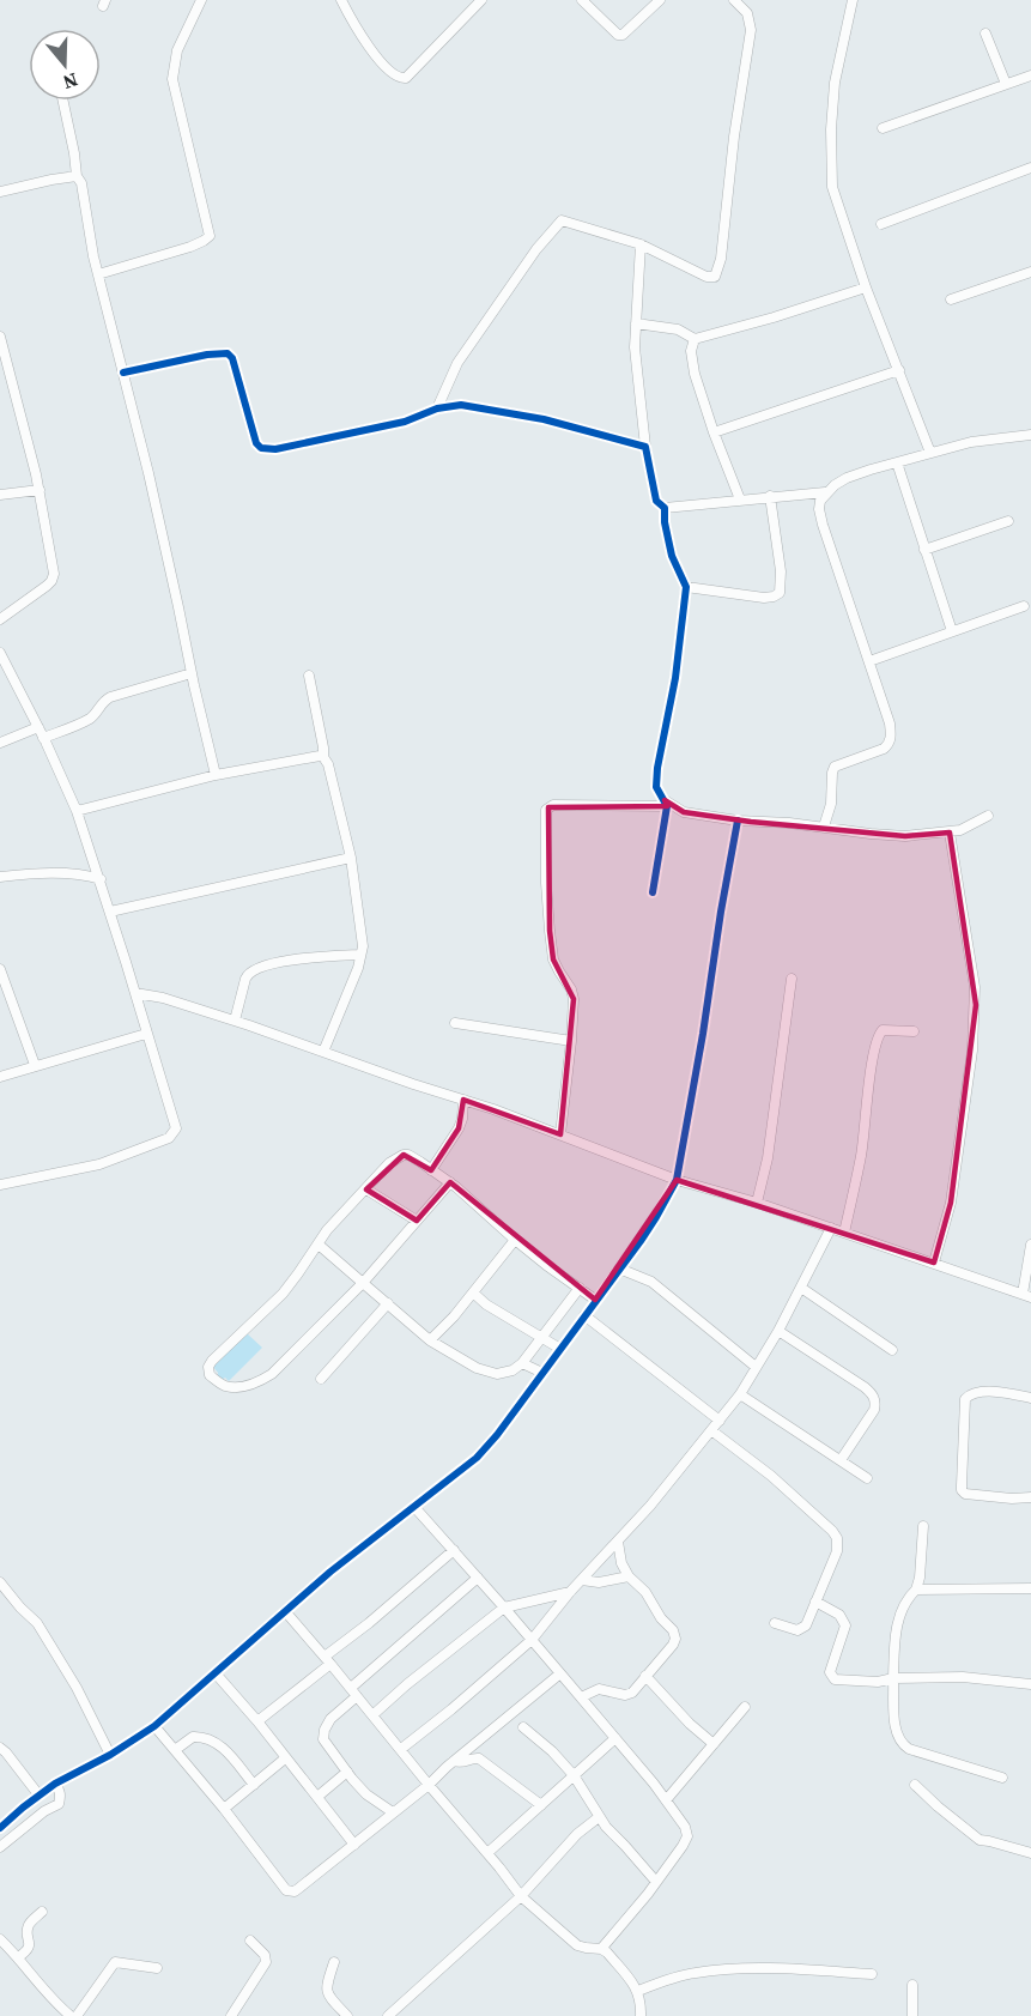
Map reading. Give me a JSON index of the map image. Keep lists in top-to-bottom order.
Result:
{
  "north": "bottom"
}
